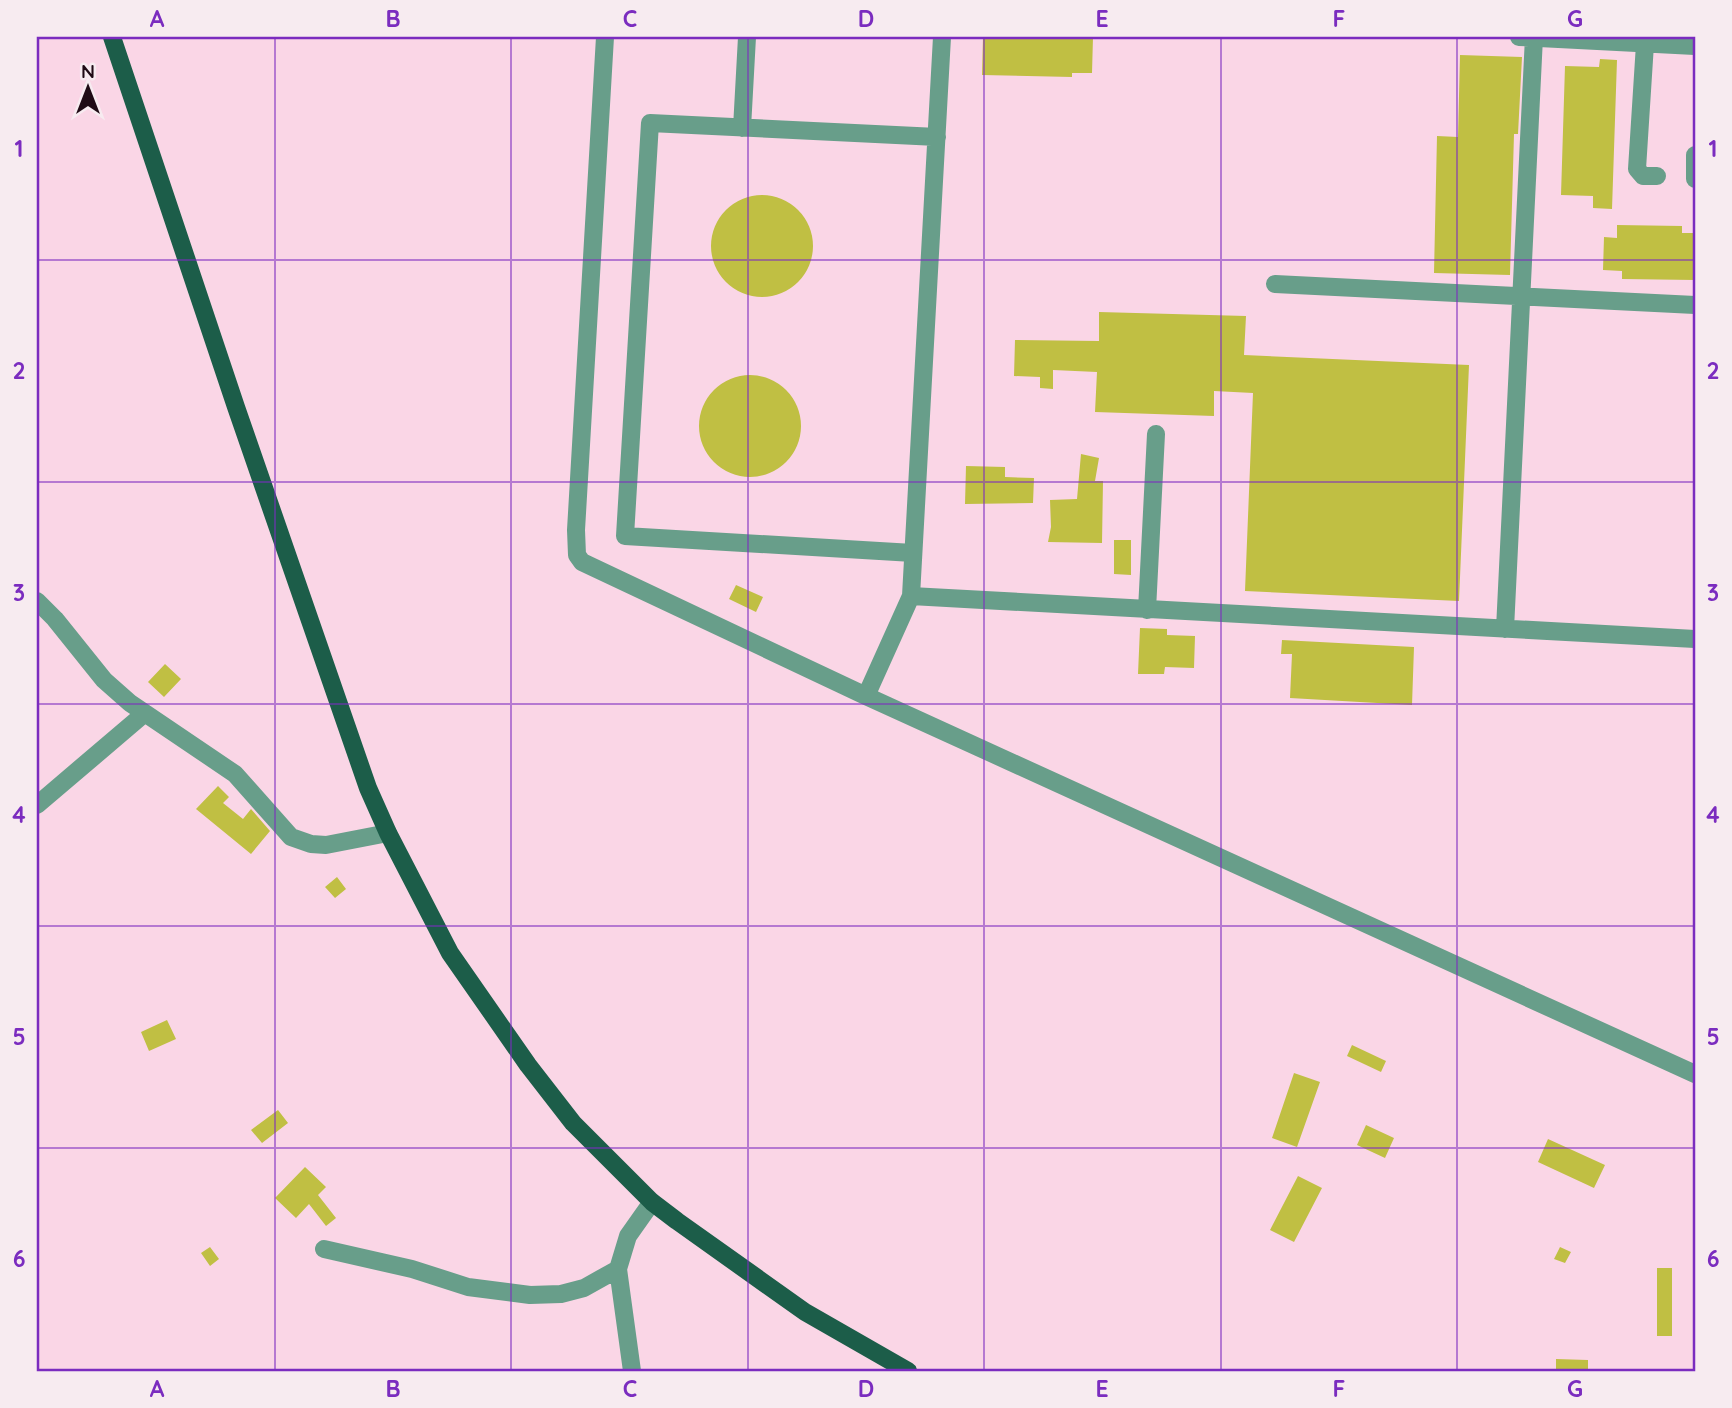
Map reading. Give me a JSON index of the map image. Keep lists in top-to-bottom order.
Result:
{
  "north": "top",
  "grid": {
    "columns": [
      "A",
      "B",
      "C",
      "D",
      "E",
      "F",
      "G"
    ],
    "rows": [
      "1",
      "2",
      "3",
      "4",
      "5",
      "6"
    ]
  }
}
